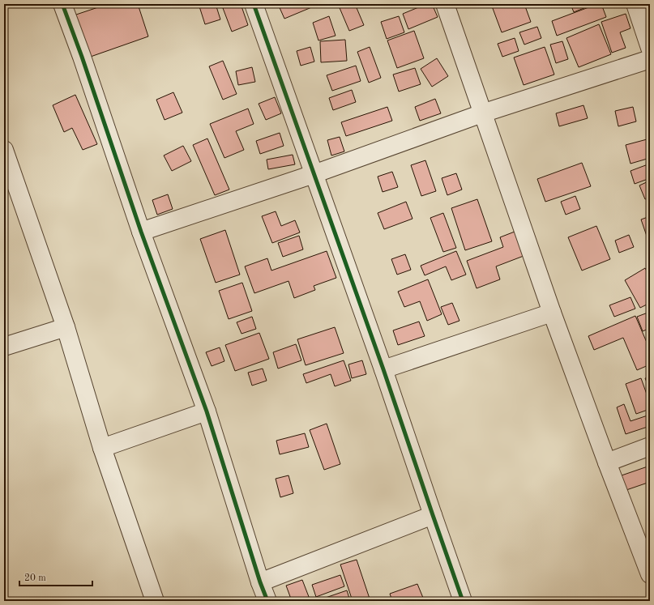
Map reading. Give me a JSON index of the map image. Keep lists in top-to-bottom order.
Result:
{
  "scale_bar": "20 m"
}
